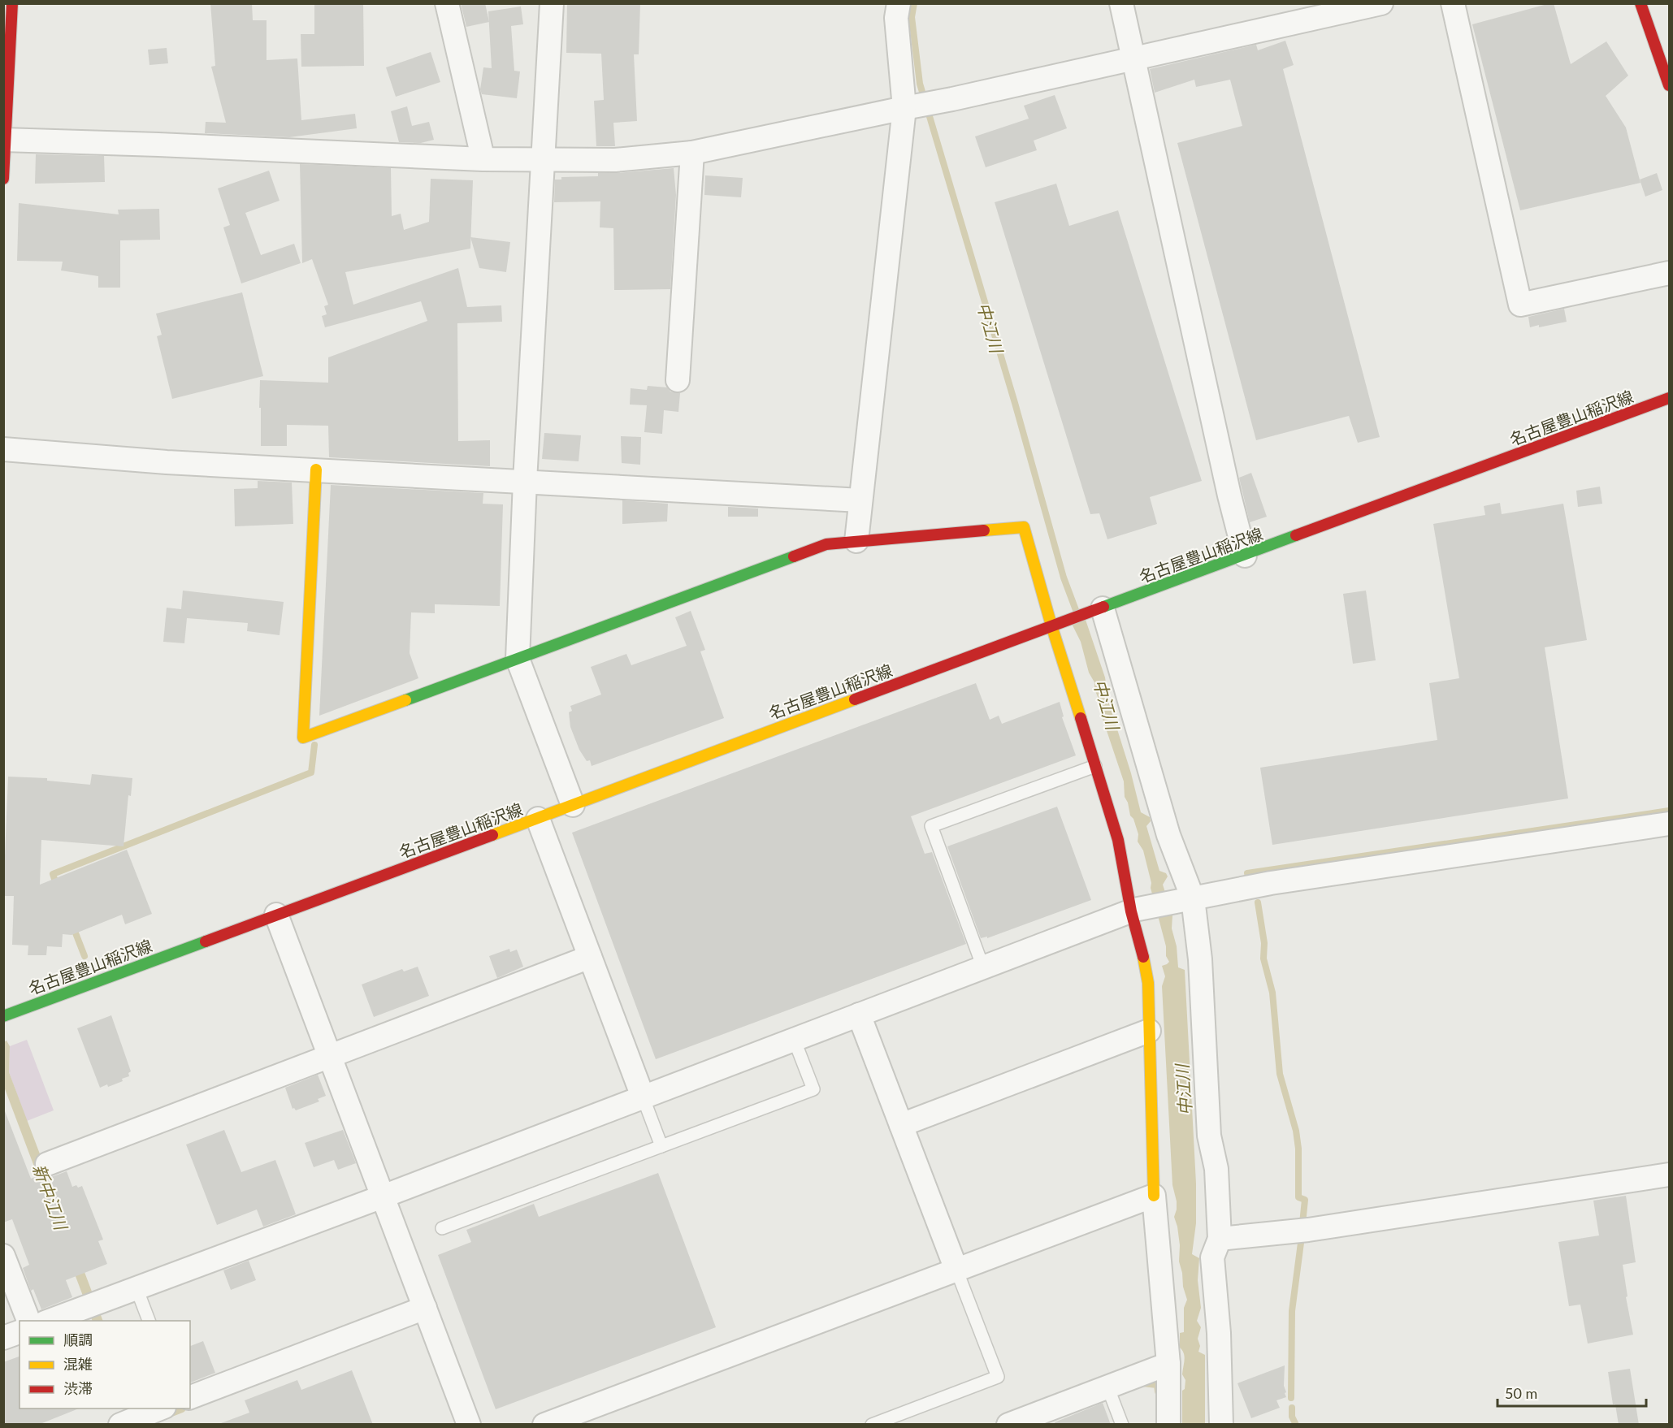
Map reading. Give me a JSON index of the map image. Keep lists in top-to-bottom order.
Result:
{
  "streets": {
    "street": ["名古屋豊山稲沢線"]
  },
  "water": ["中江川", "新中江川"],
  "legend": ["順調", "混雑", "渋滞"],
  "scale_bar": "50 m"
}
